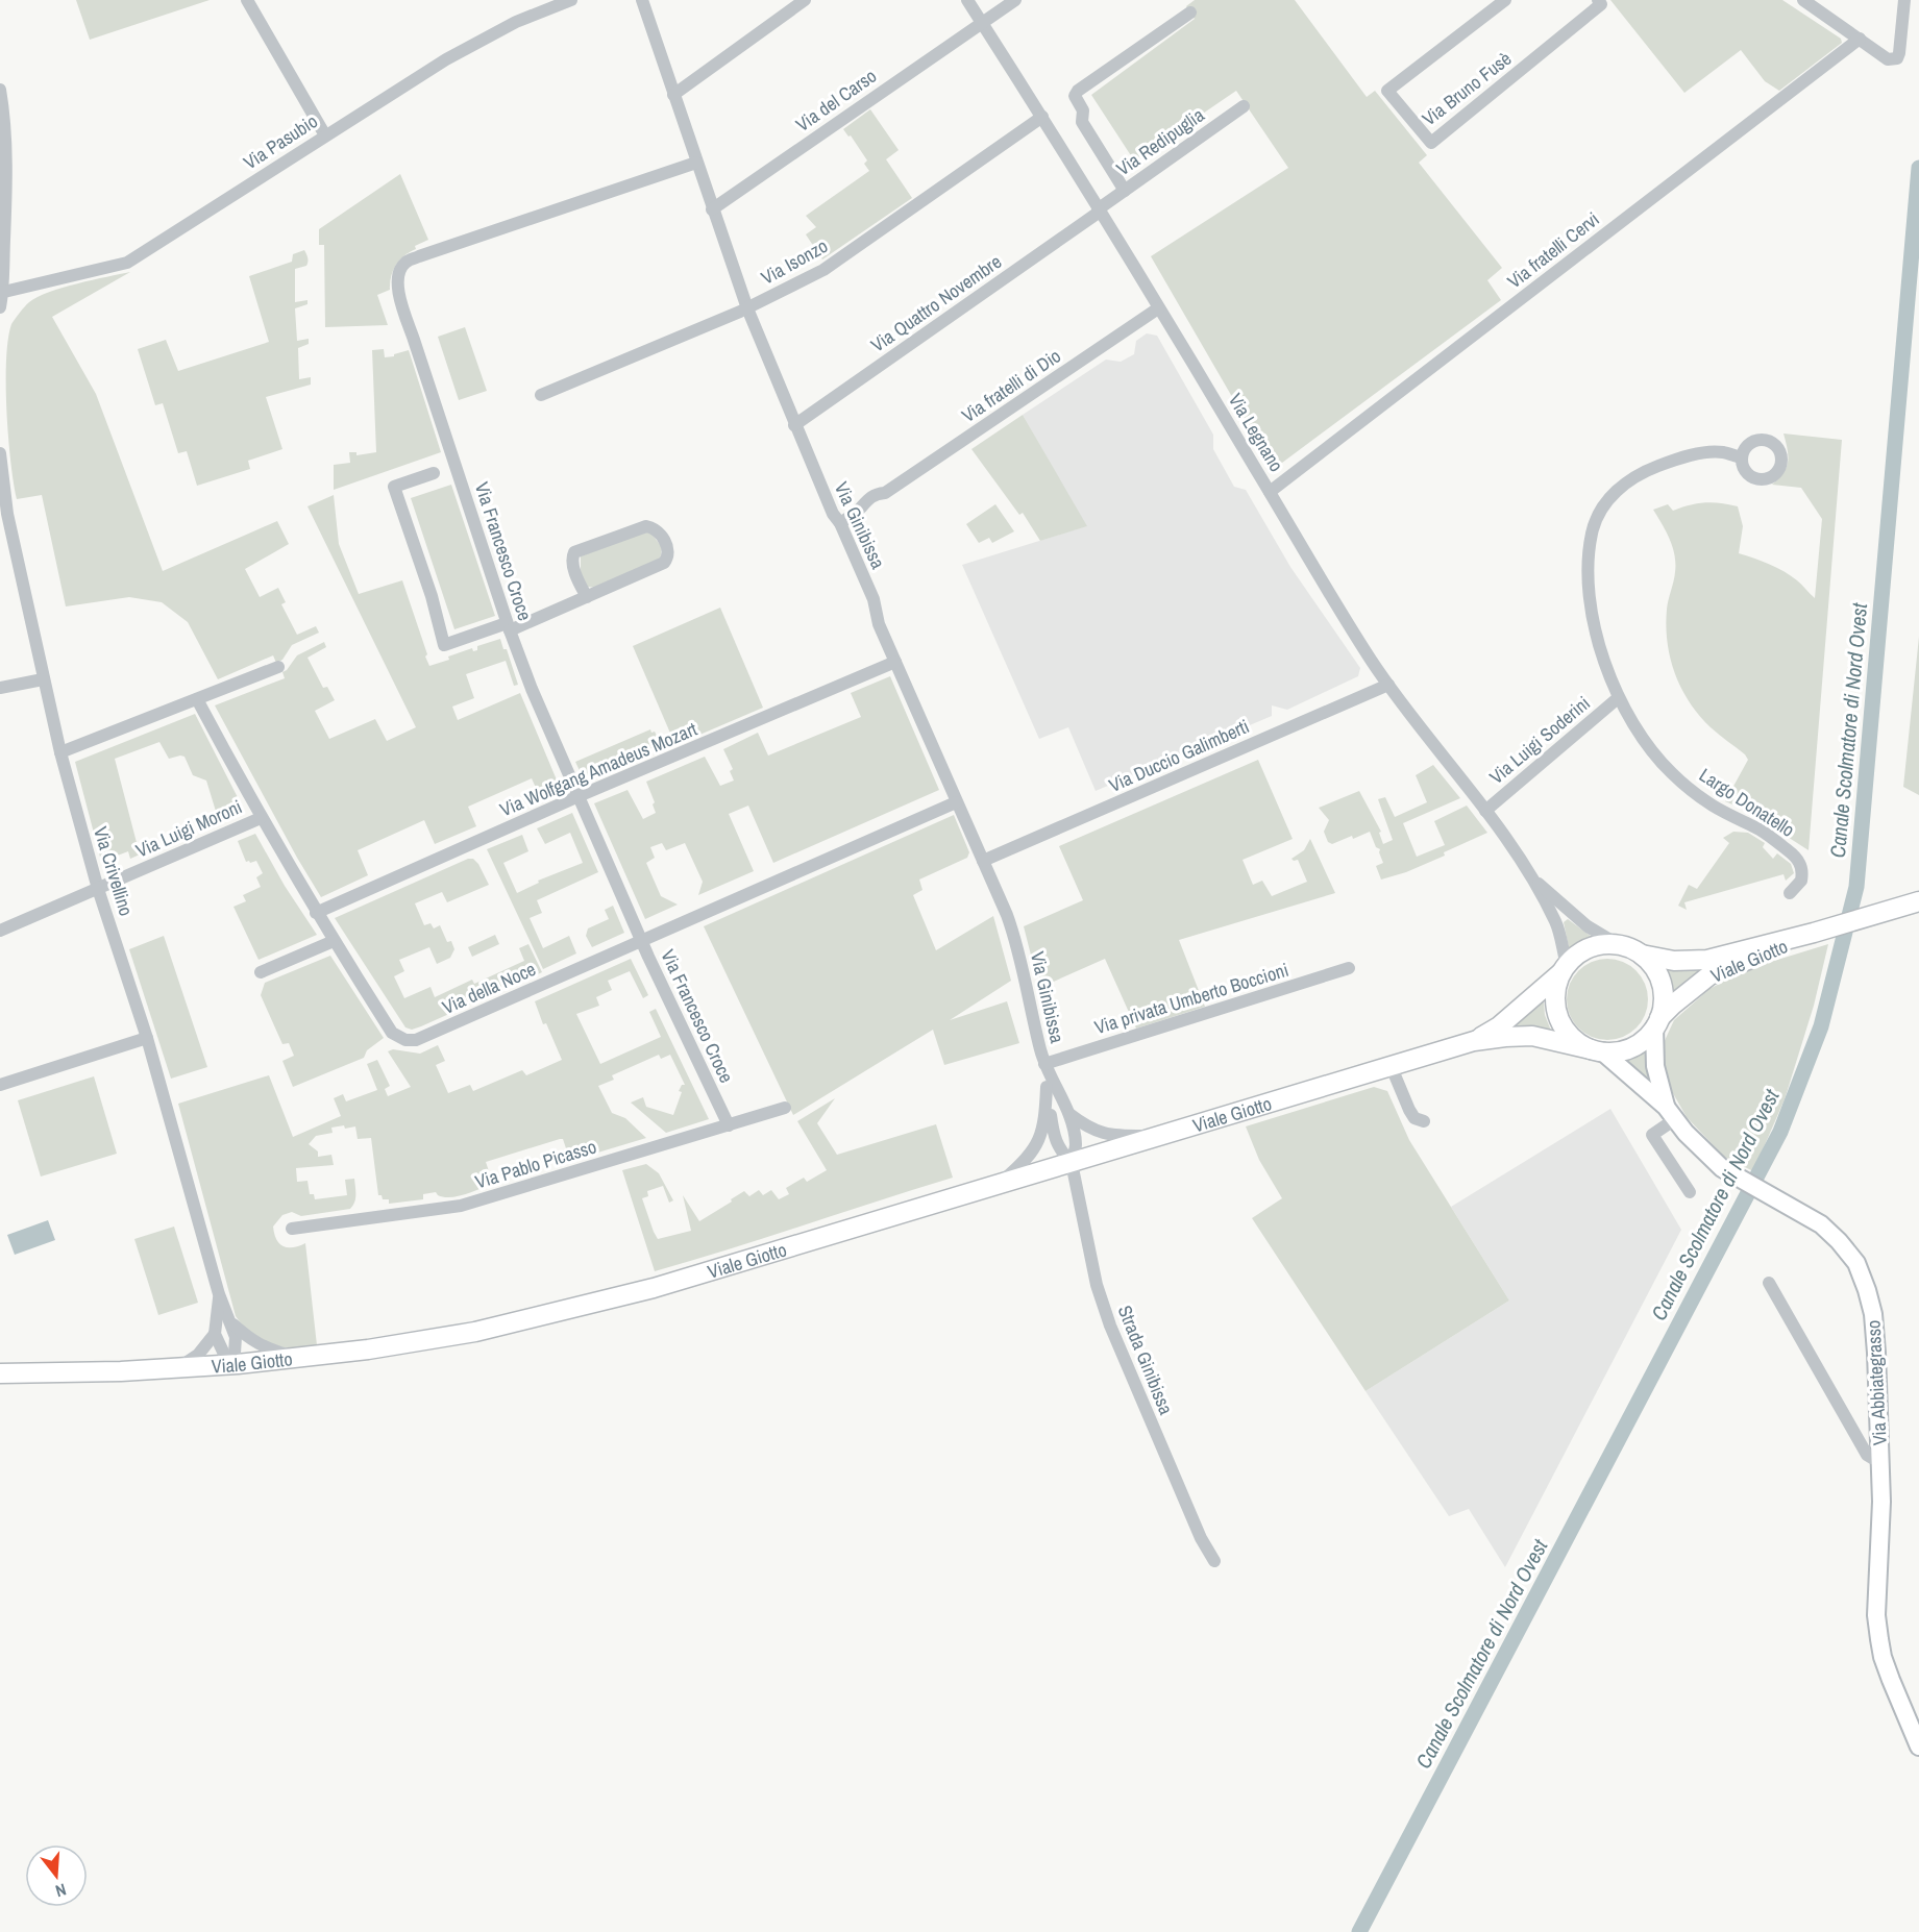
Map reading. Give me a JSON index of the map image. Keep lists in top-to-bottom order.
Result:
{
  "streets": {
    "main road": ["Viale Giotto"],
    "street": [
      "Via Bruno Fusè",
      "Via del Carso",
      "Via Pasubio",
      "Via Redipuglia",
      "Via fratelli Cervi",
      "Via Isonzo",
      "Via Quattro Novembre",
      "Via fratelli di Dio",
      "Via Legnano",
      "Via Ginibissa",
      "Via Francesco Croce",
      "Via Luigi Soderini",
      "Via Duccio Galimberti",
      "Via Wolfgang Amadeus Mozart",
      "Largo Donatello",
      "Via Luigi Moroni",
      "Via Crivellino",
      "Via della Noce",
      "Via privata Umberto Boccioni",
      "Via Pablo Picasso",
      "Strada Ginibissa",
      "Via Abbiategrasso"
    ]
  },
  "crossings": [
    ["Via del Carso", "Via Legnano"],
    ["Via del Carso", "Via Ginibissa"],
    ["Via Redipuglia", "Via Quattro Novembre"],
    ["Via Redipuglia", "Via Legnano"],
    ["Via fratelli Cervi", "Via Legnano"],
    ["Via Isonzo", "Via Legnano"],
    ["Via Isonzo", "Via Ginibissa"],
    ["Via Quattro Novembre", "Via Legnano"],
    ["Via Quattro Novembre", "Via Ginibissa"],
    ["Via fratelli di Dio", "Via Legnano"],
    ["Via fratelli di Dio", "Via Ginibissa"],
    ["Via Legnano", "Via Luigi Soderini"],
    ["Via Legnano", "Via Duccio Galimberti"],
    ["Via Legnano", "Viale Giotto"],
    ["Via Legnano", "Via Abbiategrasso"],
    ["Via Ginibissa", "Via Francesco Croce"],
    ["Via Ginibissa", "Via Duccio Galimberti"],
    ["Via Ginibissa", "Via Wolfgang Amadeus Mozart"],
    ["Via Ginibissa", "Viale Giotto"],
    ["Via Ginibissa", "Via della Noce"],
    ["Via Ginibissa", "Via privata Umberto Boccioni"],
    ["Via Ginibissa", "Strada Ginibissa"],
    ["Via Francesco Croce", "Via Wolfgang Amadeus Mozart"],
    ["Via Francesco Croce", "Via della Noce"],
    ["Via Francesco Croce", "Via Pablo Picasso"],
    ["Via Luigi Soderini", "Largo Donatello"],
    ["Via Wolfgang Amadeus Mozart", "Via della Noce"],
    ["Via Luigi Moroni", "Via Crivellino"],
    ["Via Luigi Moroni", "Via della Noce"],
    ["Via Crivellino", "Viale Giotto"],
    ["Viale Giotto", "Strada Ginibissa"],
    ["Viale Giotto", "Via Abbiategrasso"]
  ],
  "water": ["Canale Scolmatore di Nord Ovest"],
  "north": "bottom"
}
